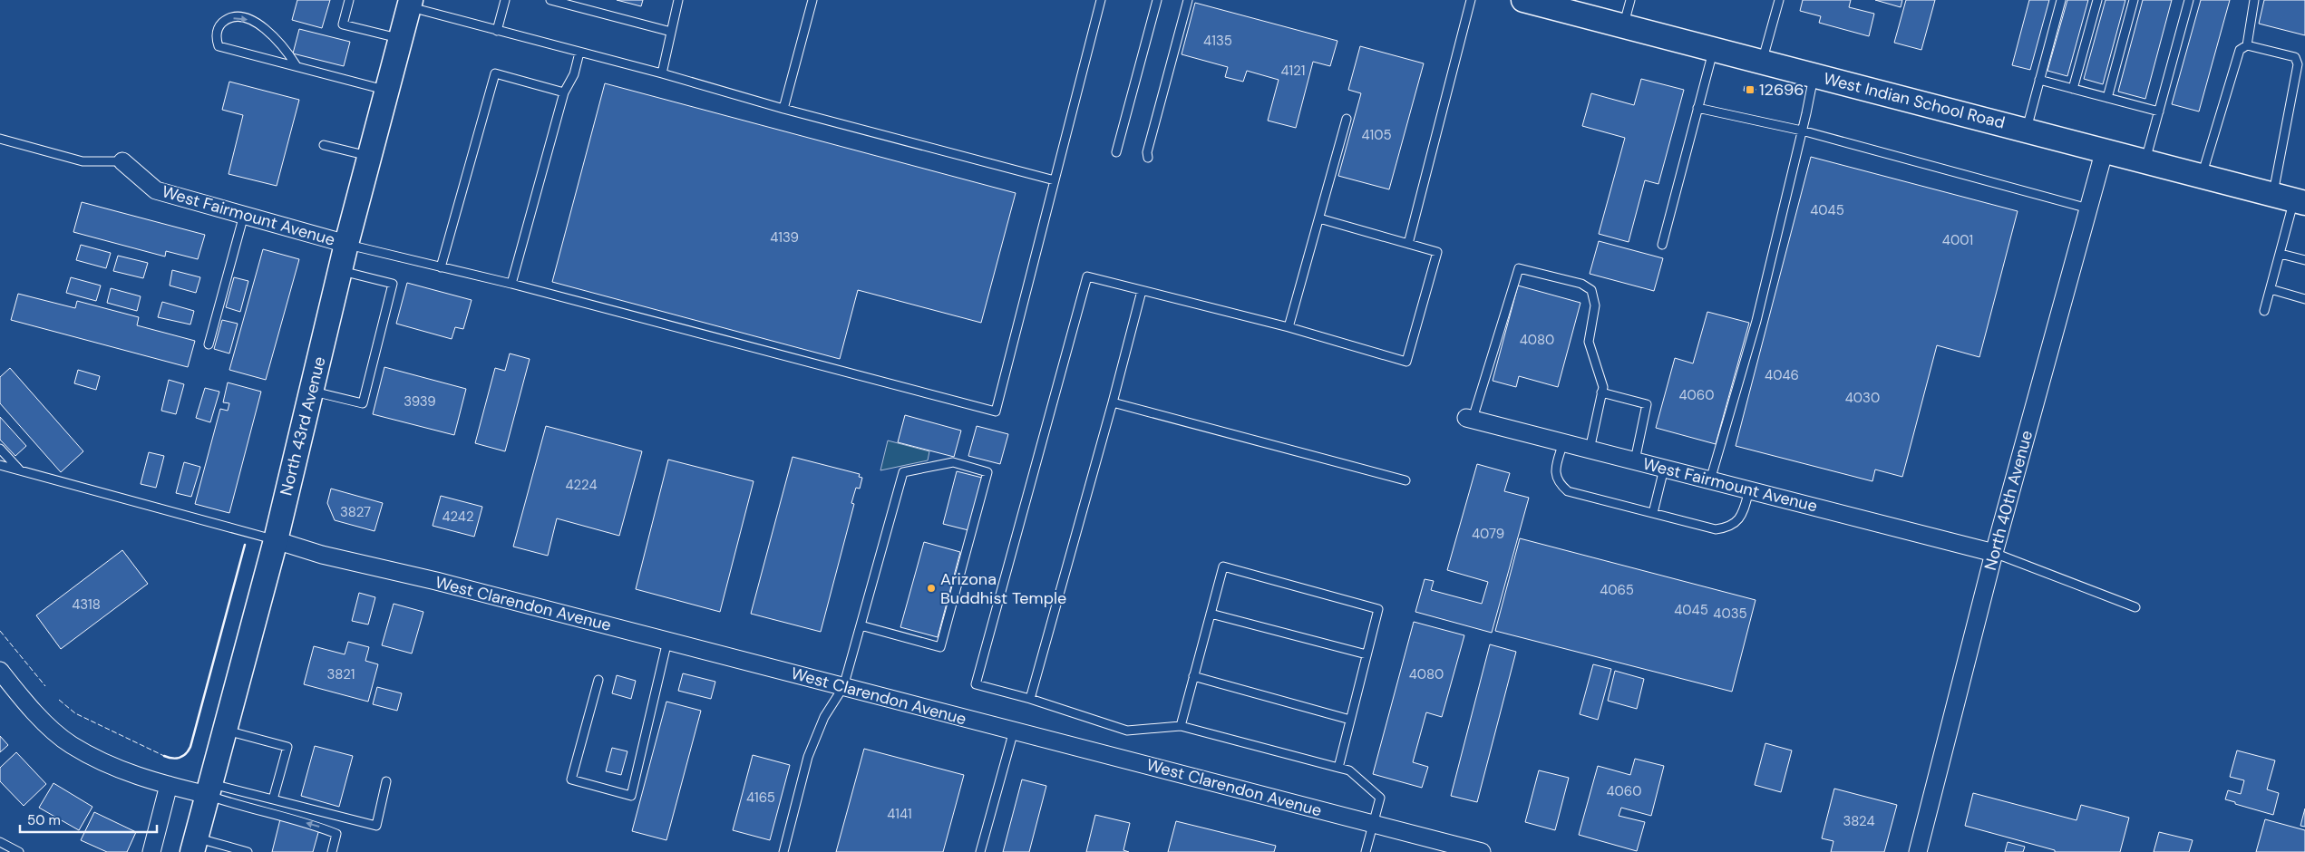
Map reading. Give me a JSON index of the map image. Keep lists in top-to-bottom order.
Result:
{
  "streets": {
    "main road": ["West Indian School Road", "North 43rd Avenue"],
    "street": ["West Fairmount Avenue", "North 40th Avenue", "West Clarendon Avenue"]
  },
  "crossings": [
    ["West Indian School Road", "North 40th Avenue"],
    ["West Fairmount Avenue", "North 43rd Avenue"],
    ["West Fairmount Avenue", "North 40th Avenue"],
    ["North 43rd Avenue", "West Clarendon Avenue"]
  ],
  "places": {
    "transit": ["12696"],
    "other": ["Arizona Buddhist Temple"]
  },
  "house_numbers": [
    "4135",
    "4121",
    "4105",
    "4045",
    "4139",
    "4001",
    "4080",
    "4046",
    "4060",
    "4030",
    "3939",
    "4224",
    "3827",
    "4242",
    "4079",
    "4065",
    "4318",
    "4045",
    "4035",
    "3821",
    "4080",
    "4060",
    "4165",
    "4141",
    "3824"
  ],
  "scale_bar": "50 m"
}
